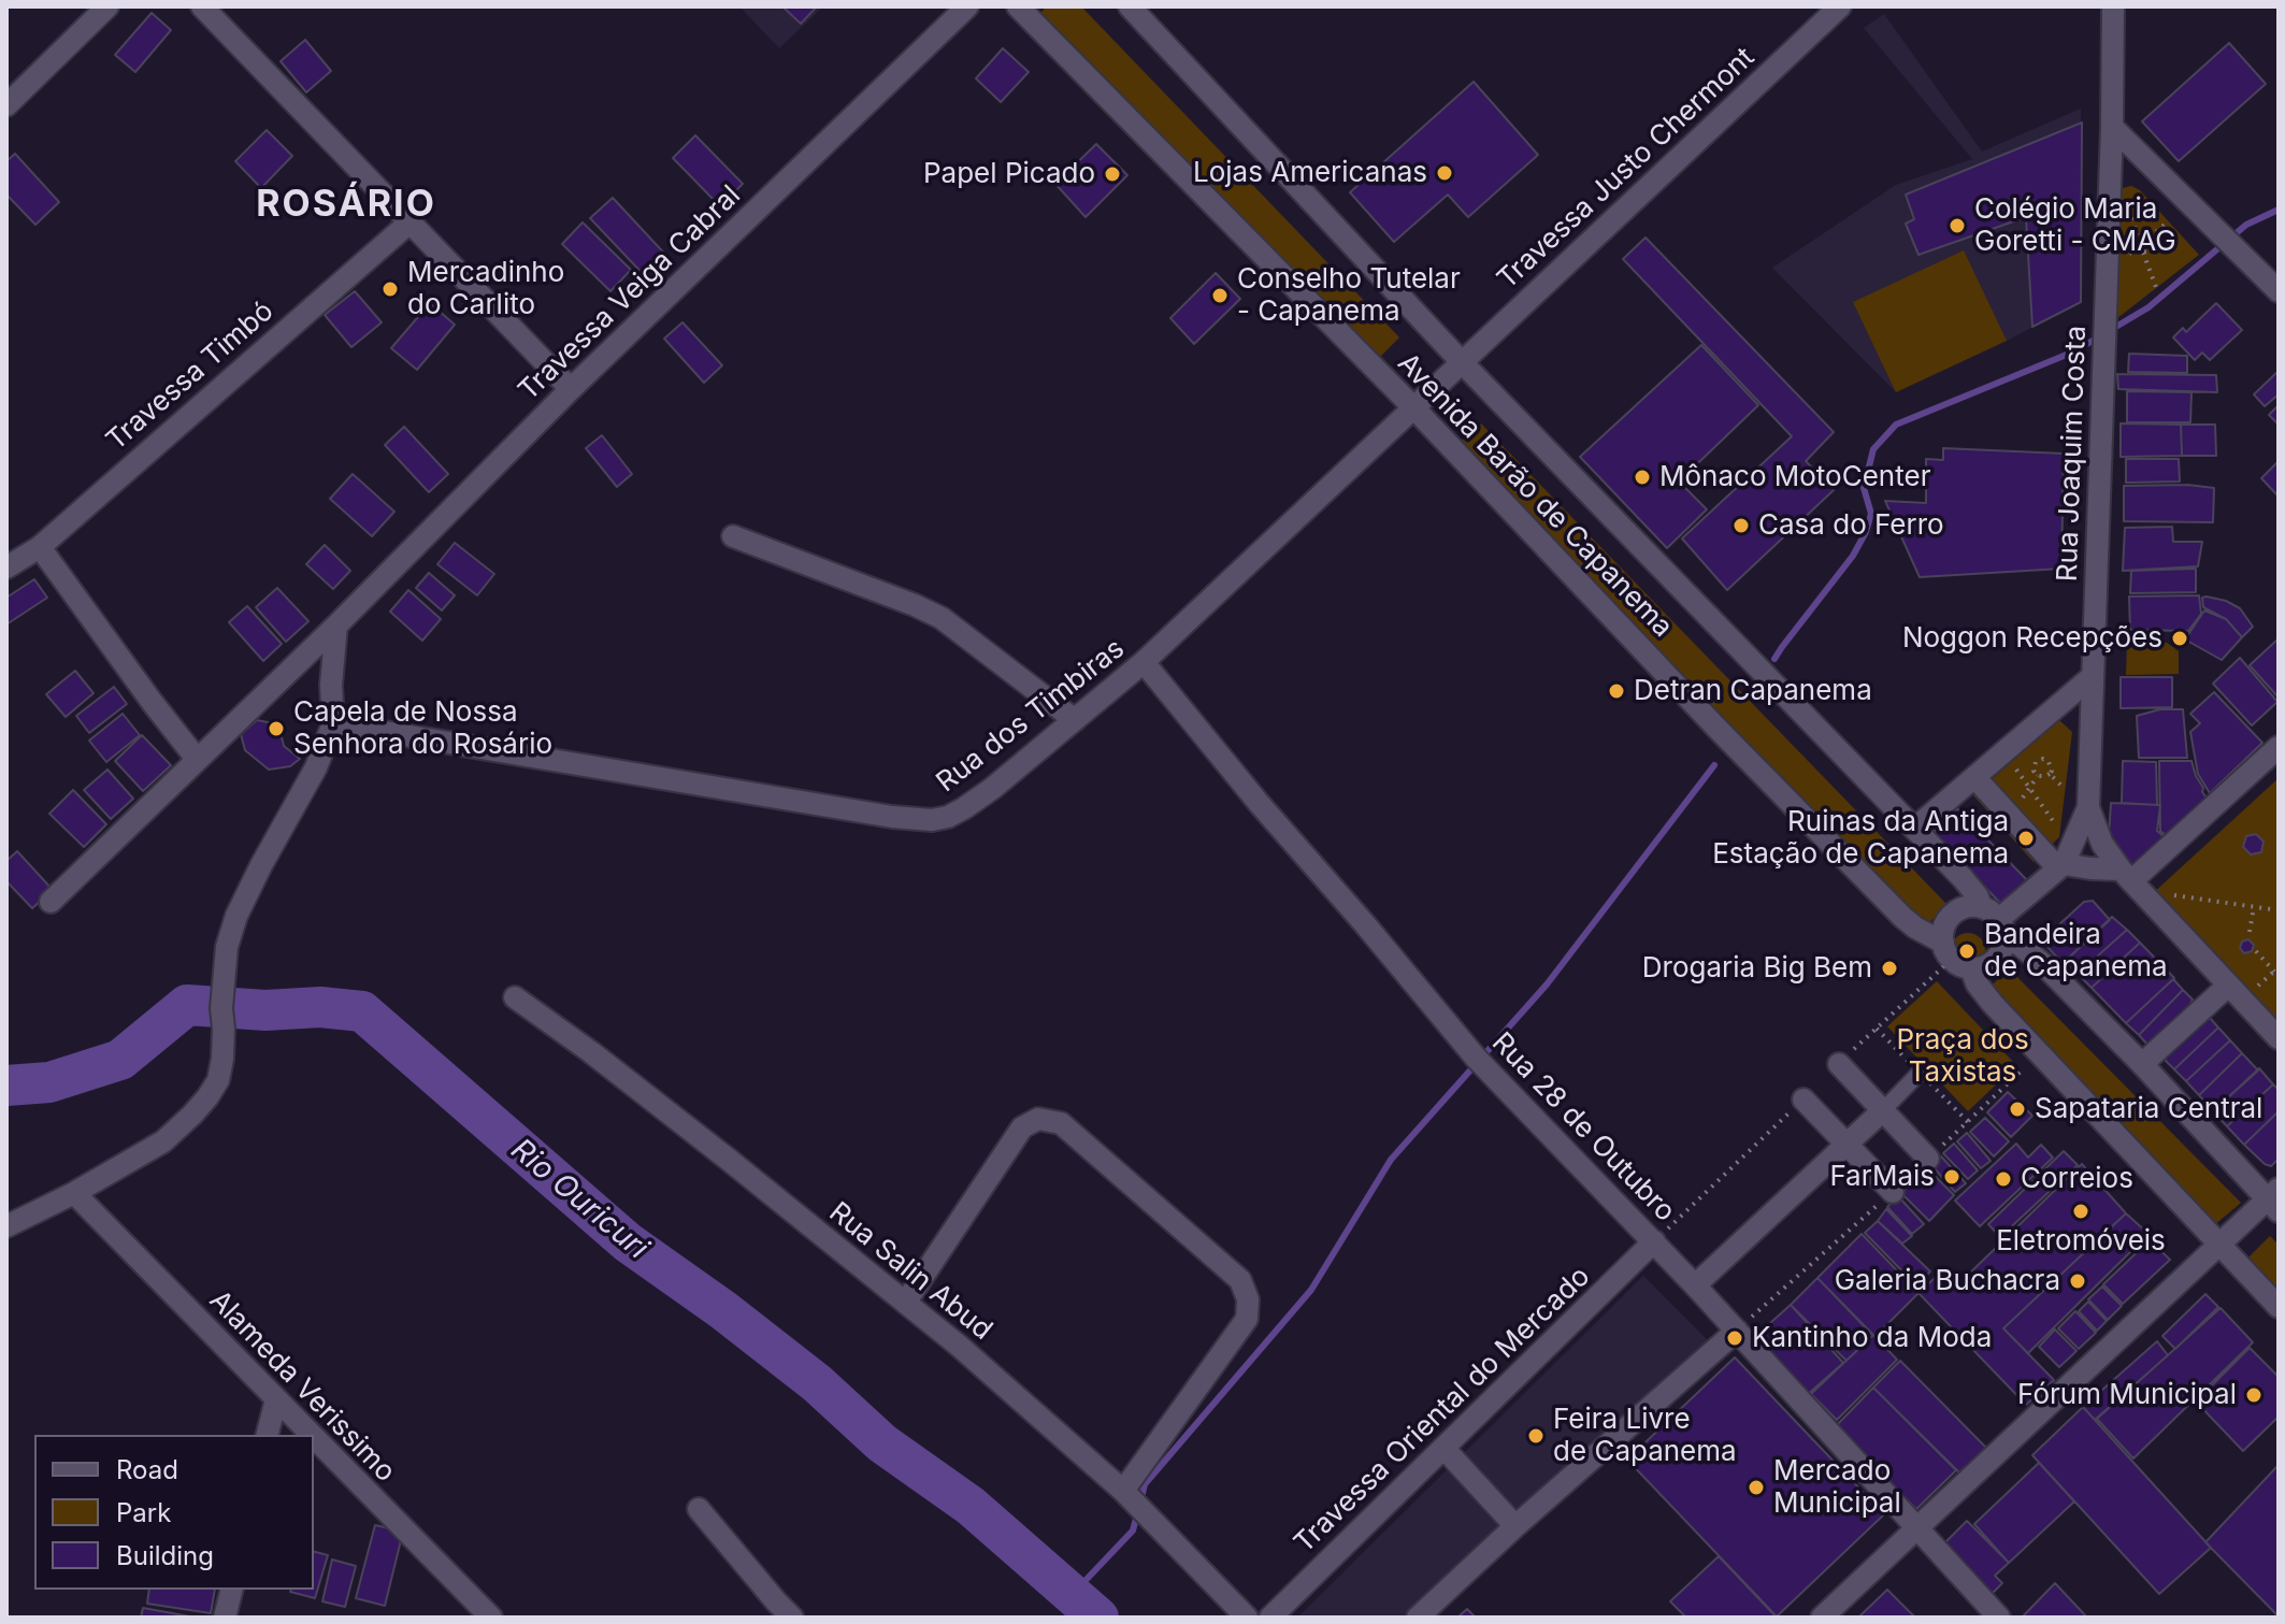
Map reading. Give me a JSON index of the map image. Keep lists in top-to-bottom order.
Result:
{
  "streets": {
    "street": [
      "Travessa Justo Chermont",
      "Travessa Veiga Cabral",
      "Travessa Timbó",
      "Rua Joaquim Costa",
      "Avenida Barão de Capanema",
      "Rua dos Timbiras",
      "Rua 28 de Outubro",
      "Rua Salin Abud",
      "Alameda Verissimo",
      "Travessa Oriental do Mercado"
    ]
  },
  "crossings": [
    ["Travessa Justo Chermont", "Avenida Barão de Capanema"],
    ["Travessa Justo Chermont", "Rua dos Timbiras"],
    ["Rua Joaquim Costa", "Avenida Barão de Capanema"],
    ["Avenida Barão de Capanema", "Rua dos Timbiras"],
    ["Rua dos Timbiras", "Rua 28 de Outubro"],
    ["Rua 28 de Outubro", "Travessa Oriental do Mercado"]
  ],
  "districts": ["ROSÁRIO"],
  "water": ["Rio Ouricuri"],
  "parks": ["Praça dos Taxistas"],
  "places": [
    "Lojas Americanas",
    "Papel Picado",
    "Colégio Maria Goretti - CMAG",
    "Mercadinho do Carlito",
    "Conselho Tutelar - Capanema",
    "Mônaco MotoCenter",
    "Casa do Ferro",
    "Noggon Recepções",
    "Detran Capanema",
    "Capela de Nossa Senhora do Rosário",
    "Ruinas da Antiga Estação de Capanema",
    "Bandeira de Capanema",
    "Drogaria Big Bem",
    "Sapataria Central",
    "FarMais",
    "Correios",
    "Eletromóveis",
    "Galeria Buchacra",
    "Kantinho da Moda",
    "Fórum Municipal",
    "Feira Livre de Capanema",
    "Mercado Municipal"
  ],
  "legend": ["Road", "Park", "Building"]
}
